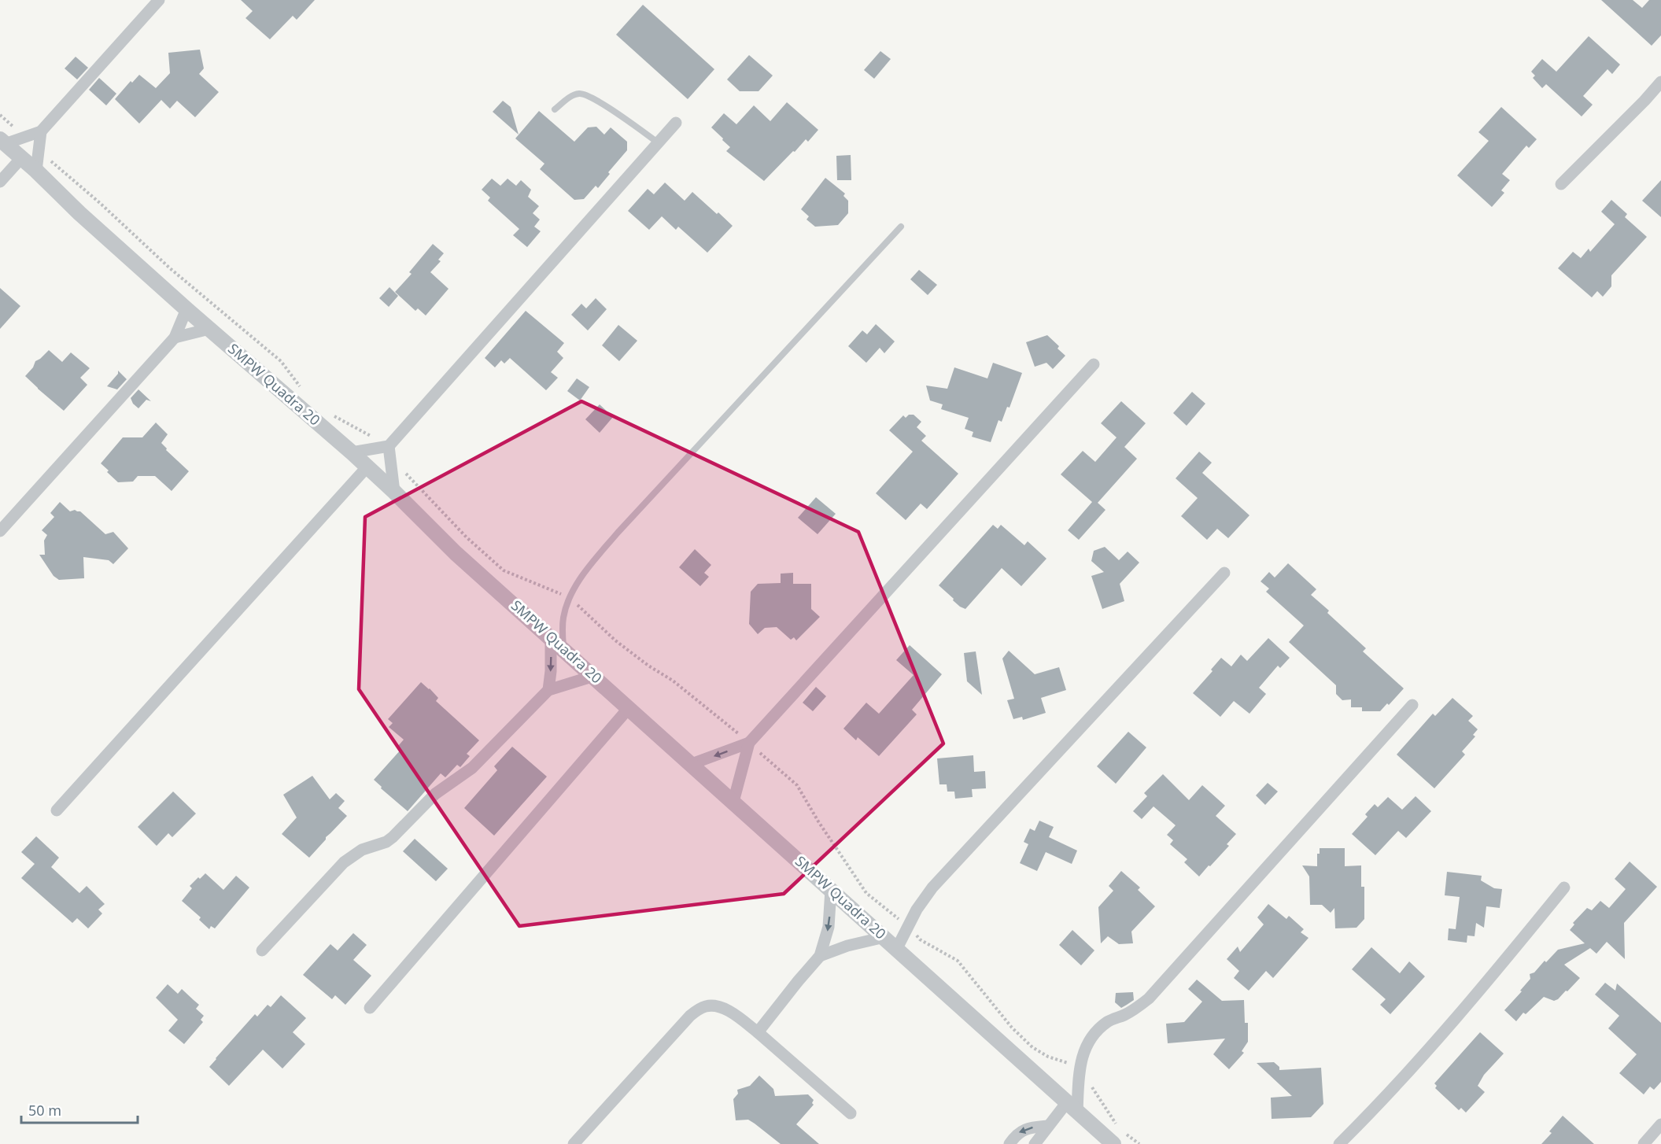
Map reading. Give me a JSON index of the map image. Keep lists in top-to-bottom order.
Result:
{
  "streets": {
    "street": ["SMPW Quadra 20"]
  },
  "scale_bar": "50 m"
}
